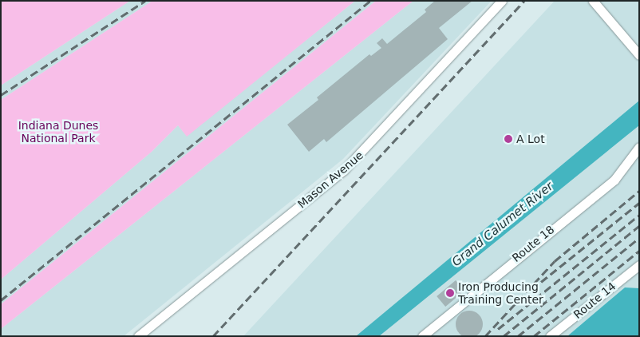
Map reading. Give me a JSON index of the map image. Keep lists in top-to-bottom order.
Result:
{
  "streets": {
    "street": ["Mason Avenue", "Route 18", "Route 14"]
  },
  "water": ["Grand Calumet River"],
  "parks": ["Indiana Dunes National Park"],
  "places": ["A Lot", "Iron Producing Training Center"]
}
